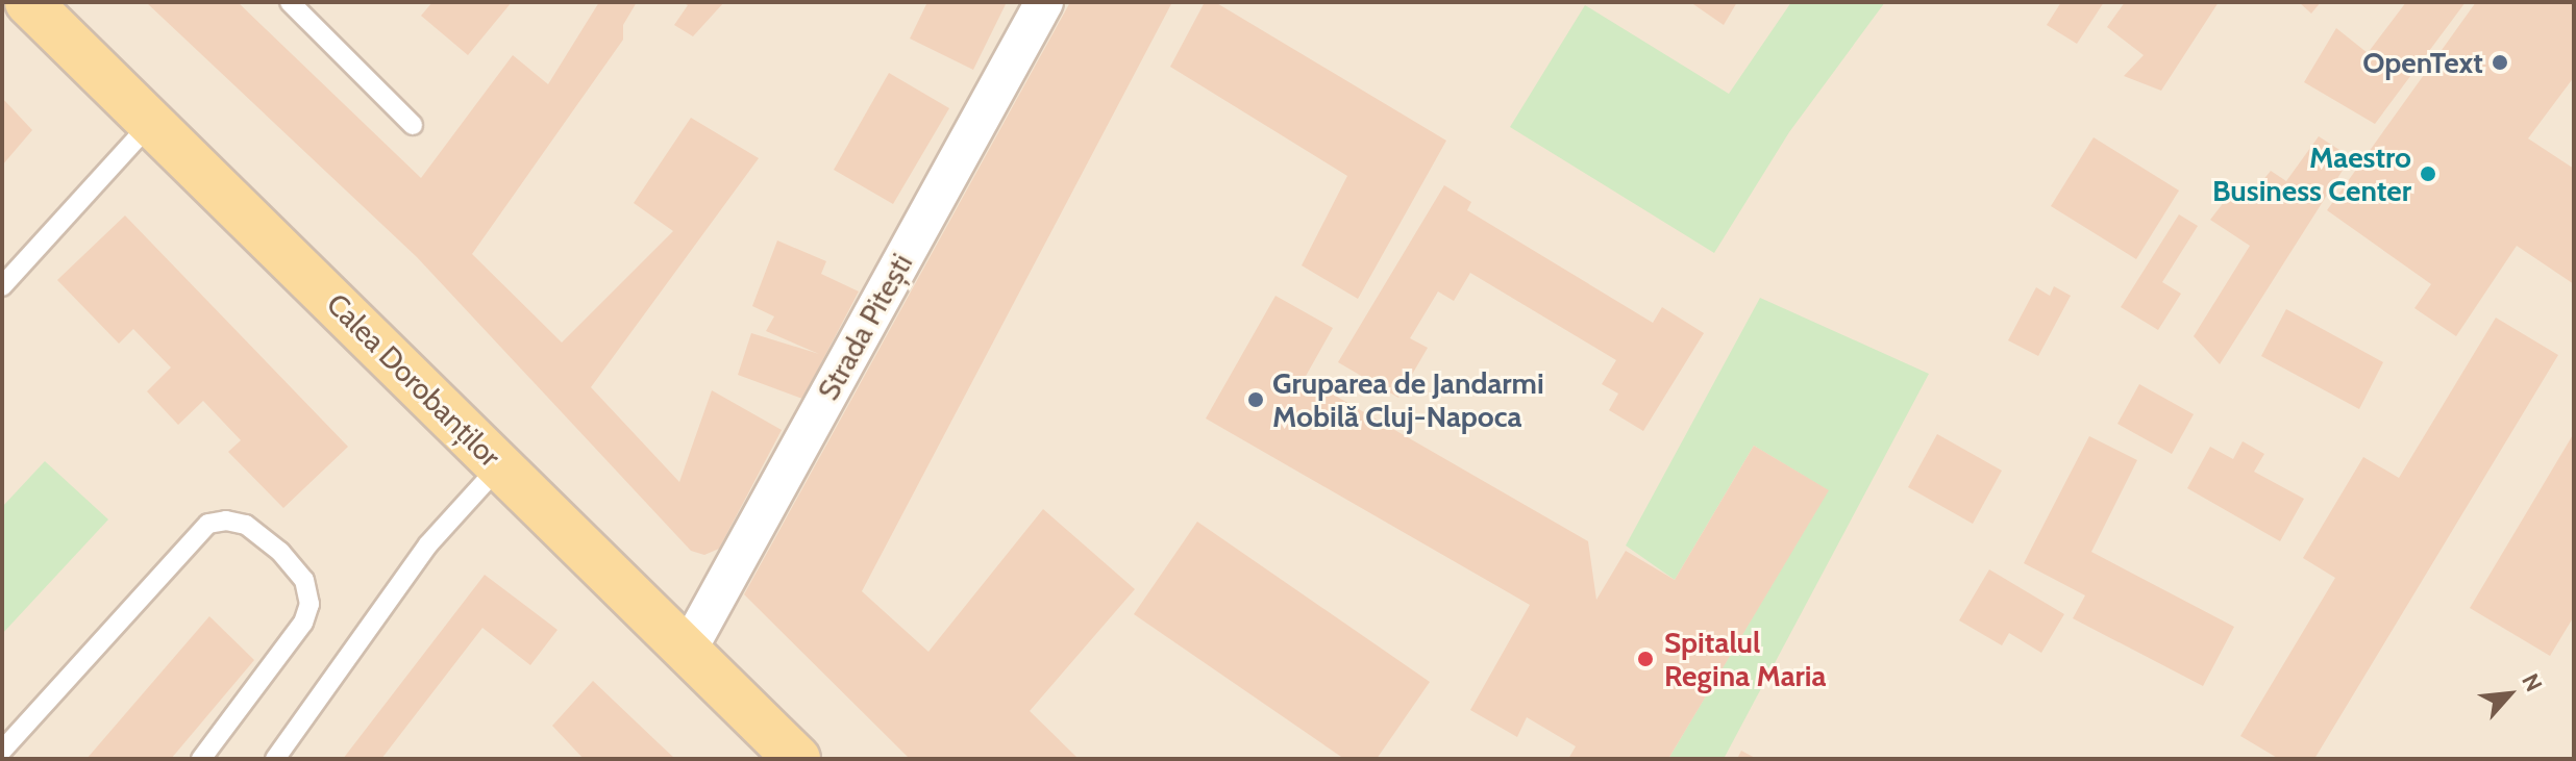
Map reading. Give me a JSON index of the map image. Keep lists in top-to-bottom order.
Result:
{
  "streets": {
    "main road": ["Calea Dorobanților"],
    "street": ["Strada Pitești"]
  },
  "crossings": [
    ["Strada Pitești", "Calea Dorobanților"]
  ],
  "places": [
    "OpenText",
    "Maestro Business Center",
    "Gruparea de Jandarmi Mobilă Cluj-Napoca",
    "Spitalul Regina Maria"
  ],
  "north": "top right"
}
